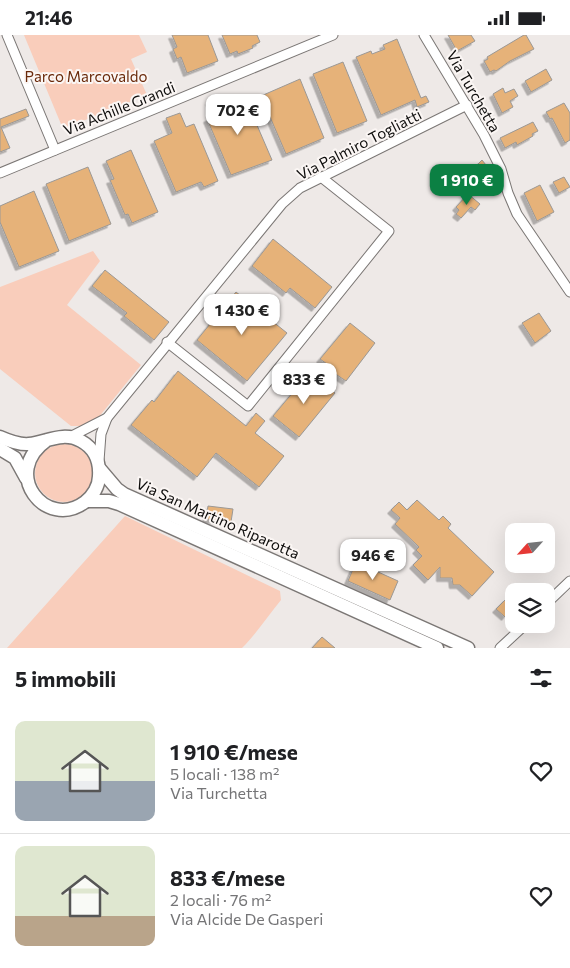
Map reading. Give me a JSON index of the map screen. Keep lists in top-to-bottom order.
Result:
{
  "streets": {
    "street": [
      "Via Turchetta",
      "Via Achille Grandi",
      "Via Palmiro Togliatti",
      "Via San Martino Riparotta"
    ]
  },
  "crossings": [
    ["Via Turchetta", "Via Palmiro Togliatti"],
    ["Via Palmiro Togliatti", "Via San Martino Riparotta"]
  ],
  "parks": ["Parco Marcovaldo"],
  "north": "bottom left",
  "page": {
    "status": "21:46",
    "price": [
      "702 €",
      "1 910 €",
      "1 430 €",
      "833 €",
      "946 €"
    ],
    "heading": "5 immobili",
    "list": [
      {
        "name": "1 910 €/mese",
        "note": "5 locali · 138 m² · Via Turchetta"
      },
      {
        "name": "833 €/mese",
        "note": "2 locali · 76 m² · Via Alcide De Gasperi"
      }
    ]
  }
}
